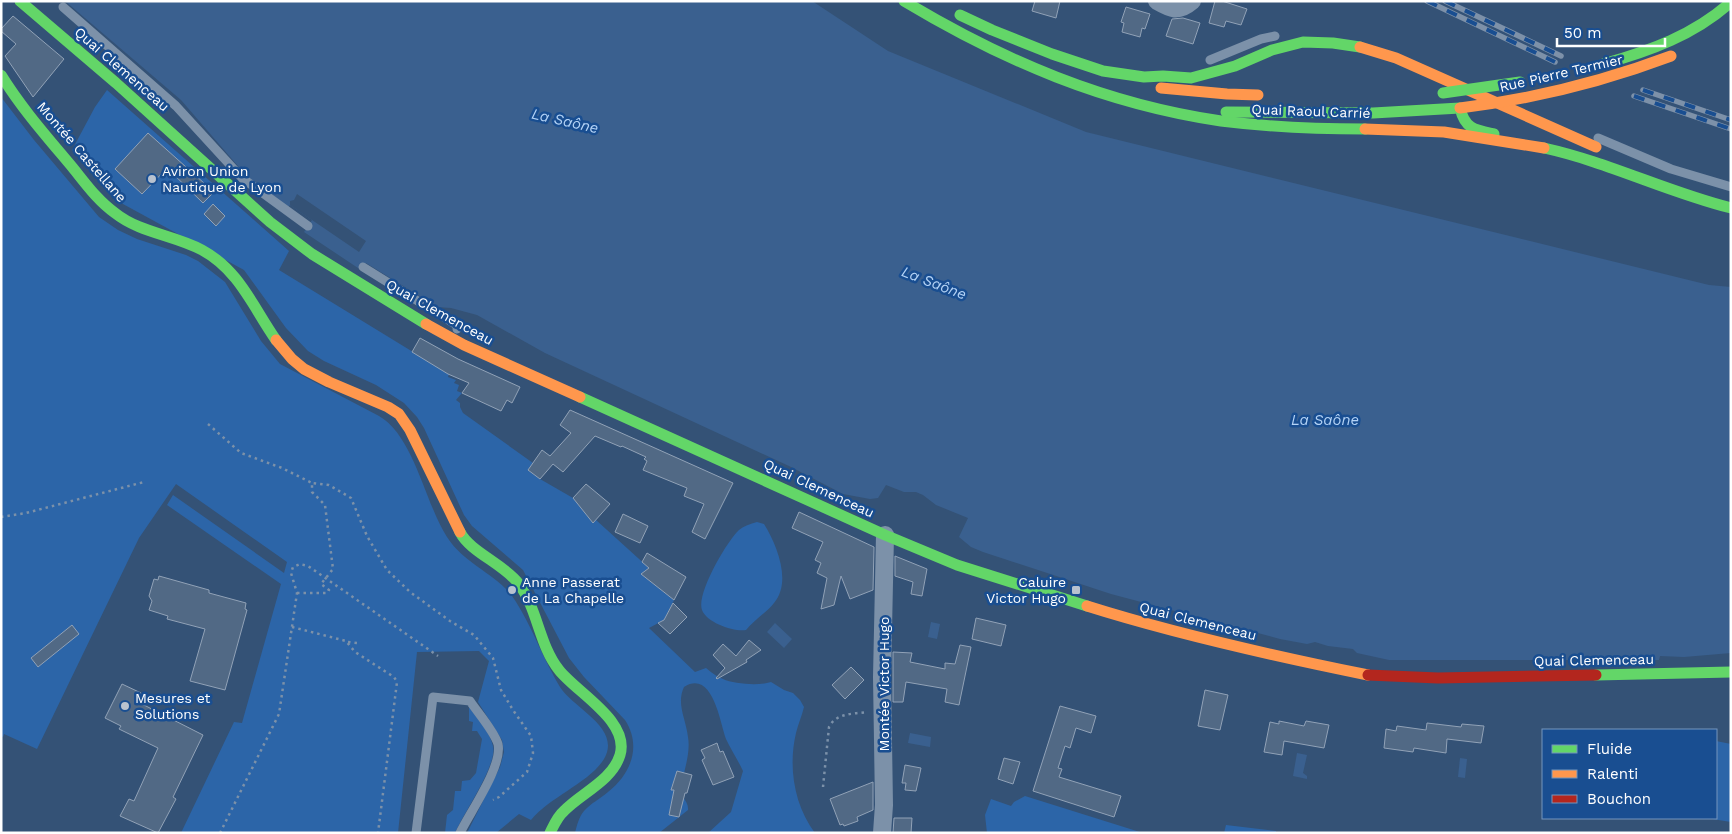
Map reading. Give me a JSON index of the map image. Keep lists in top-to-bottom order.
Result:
{
  "streets": {
    "main road": [
      "Quai Clemenceau",
      "Rue Pierre Termier",
      "Quai Raoul Carrié",
      "Montée Castellane"
    ],
    "street": ["Montée Victor Hugo"]
  },
  "crossings": [
    ["Quai Clemenceau", "Montée Victor Hugo"],
    ["Rue Pierre Termier", "Quai Raoul Carrié"]
  ],
  "water": ["La Saône"],
  "places": {
    "other": ["Aviron Union Nautique de Lyon", "Anne Passerat de La Chapelle", "Mesures et Solutions"],
    "transit": ["Caluire Victor Hugo"]
  },
  "legend": ["Fluide", "Ralenti", "Bouchon"],
  "scale_bar": "50 m"
}
